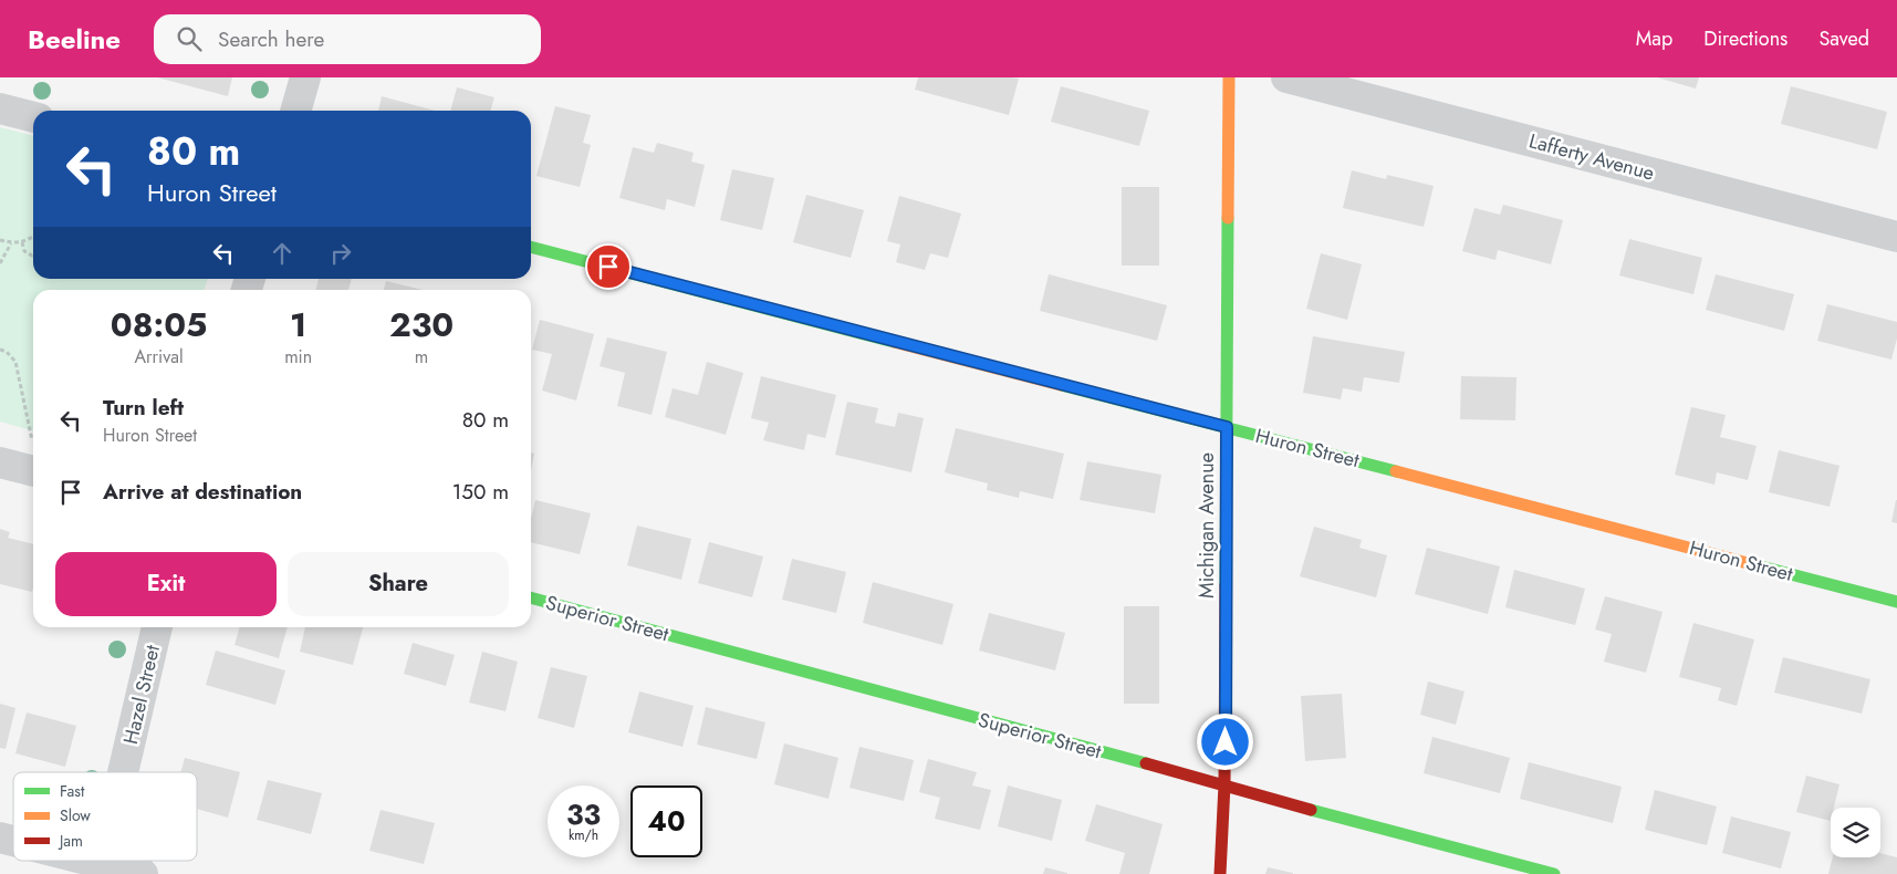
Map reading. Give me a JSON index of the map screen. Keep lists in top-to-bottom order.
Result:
{
  "streets": {
    "street": [
      "Lafferty Avenue",
      "Huron Street",
      "Michigan Avenue",
      "Superior Street",
      "Hazel Street"
    ]
  },
  "crossings": [
    ["Huron Street", "Michigan Avenue"],
    ["Michigan Avenue", "Superior Street"]
  ],
  "legend": ["Fast", "Slow", "Jam"],
  "page": {
    "header": "Beeline",
    "search": "Search here",
    "nav": ["Map", "Directions", "Saved"],
    "turn": ["80 m", "Huron Street"],
    "eta": [
      "08:05",
      "Arrival",
      "1",
      "min",
      "230",
      "m"
    ],
    "list": [
      {
        "name": "Turn left",
        "note": "Huron Street",
        "value": "80 m"
      },
      {
        "name": "Arrive at destination",
        "value": "150 m"
      }
    ],
    "buttons": ["Exit", "Share"],
    "speed": "33 km/h",
    "limit": "40"
  }
}
